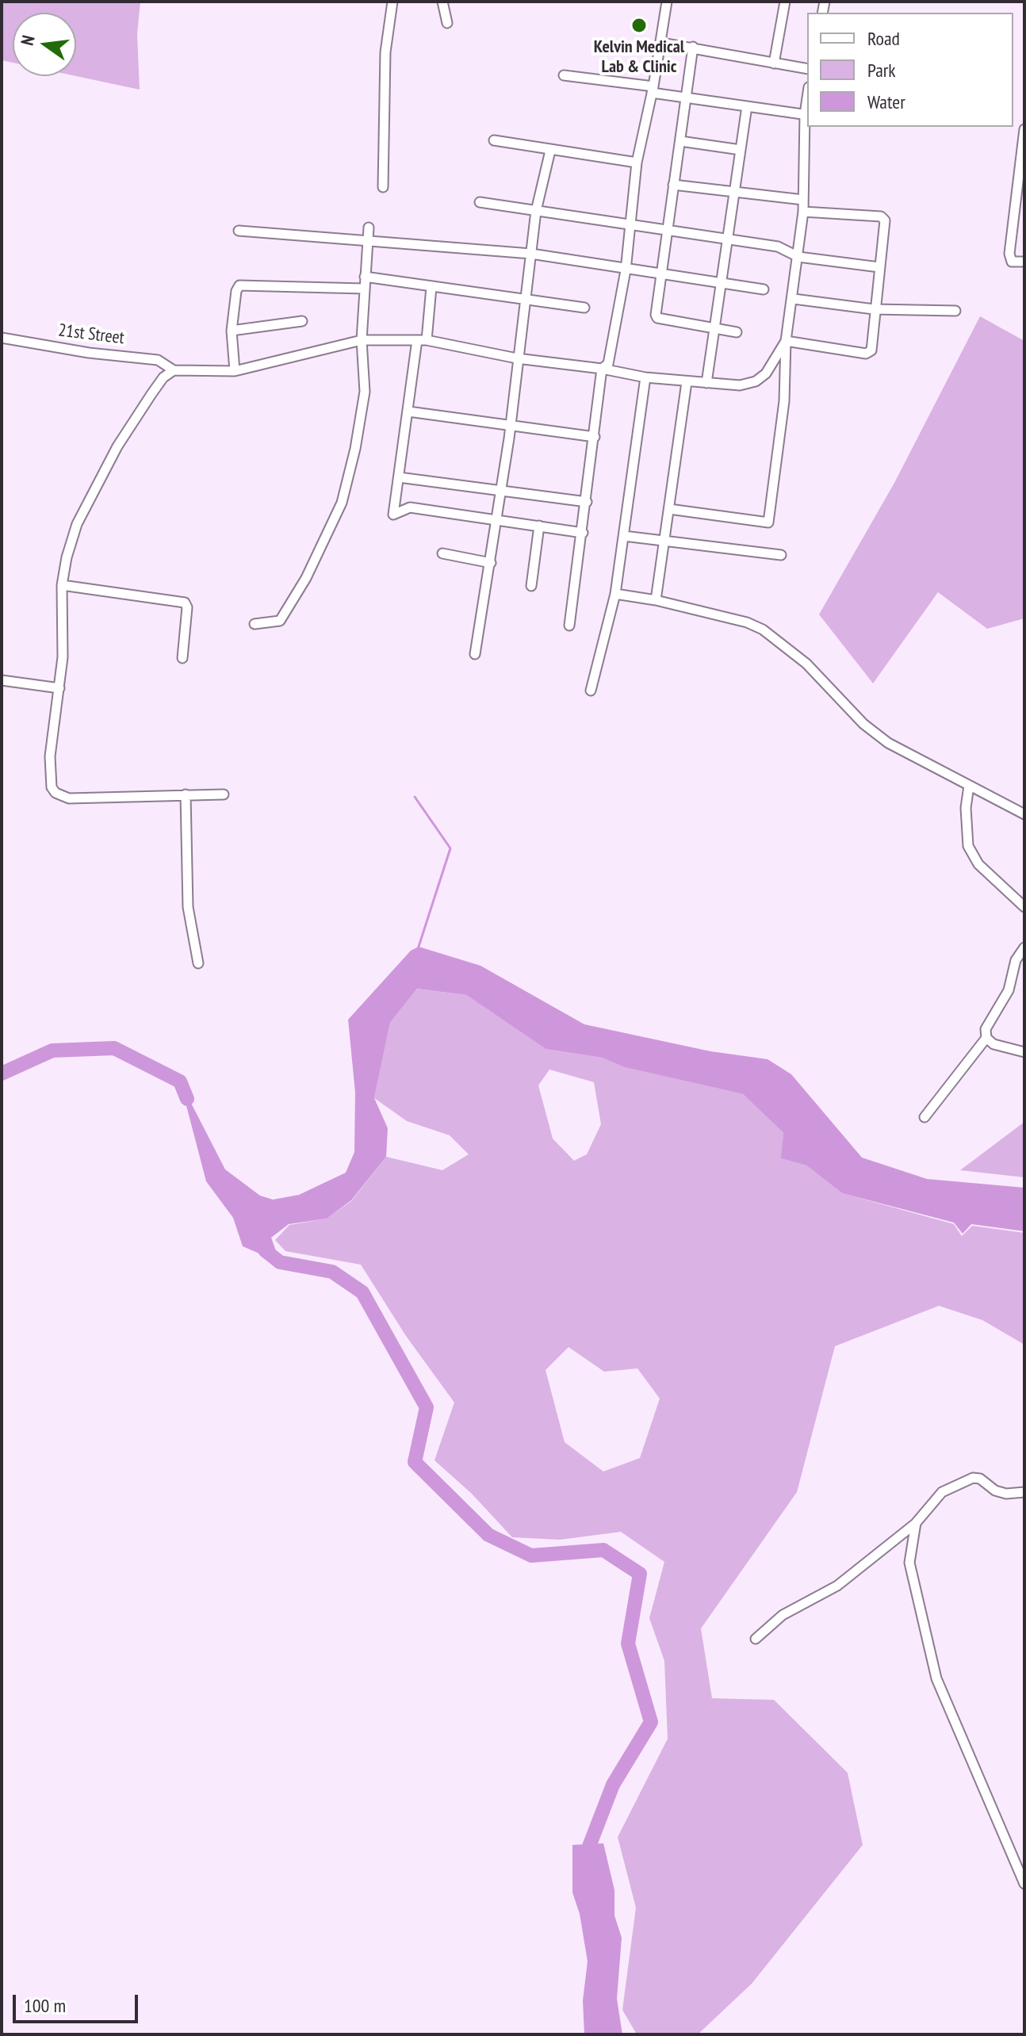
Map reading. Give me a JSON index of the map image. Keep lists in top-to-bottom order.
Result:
{
  "streets": {
    "street": ["21st Street"]
  },
  "places": ["Kelvin Medical Lab & Clinic"],
  "legend": ["Road", "Park", "Water"],
  "scale_bar": "100 m",
  "north": "left"
}
